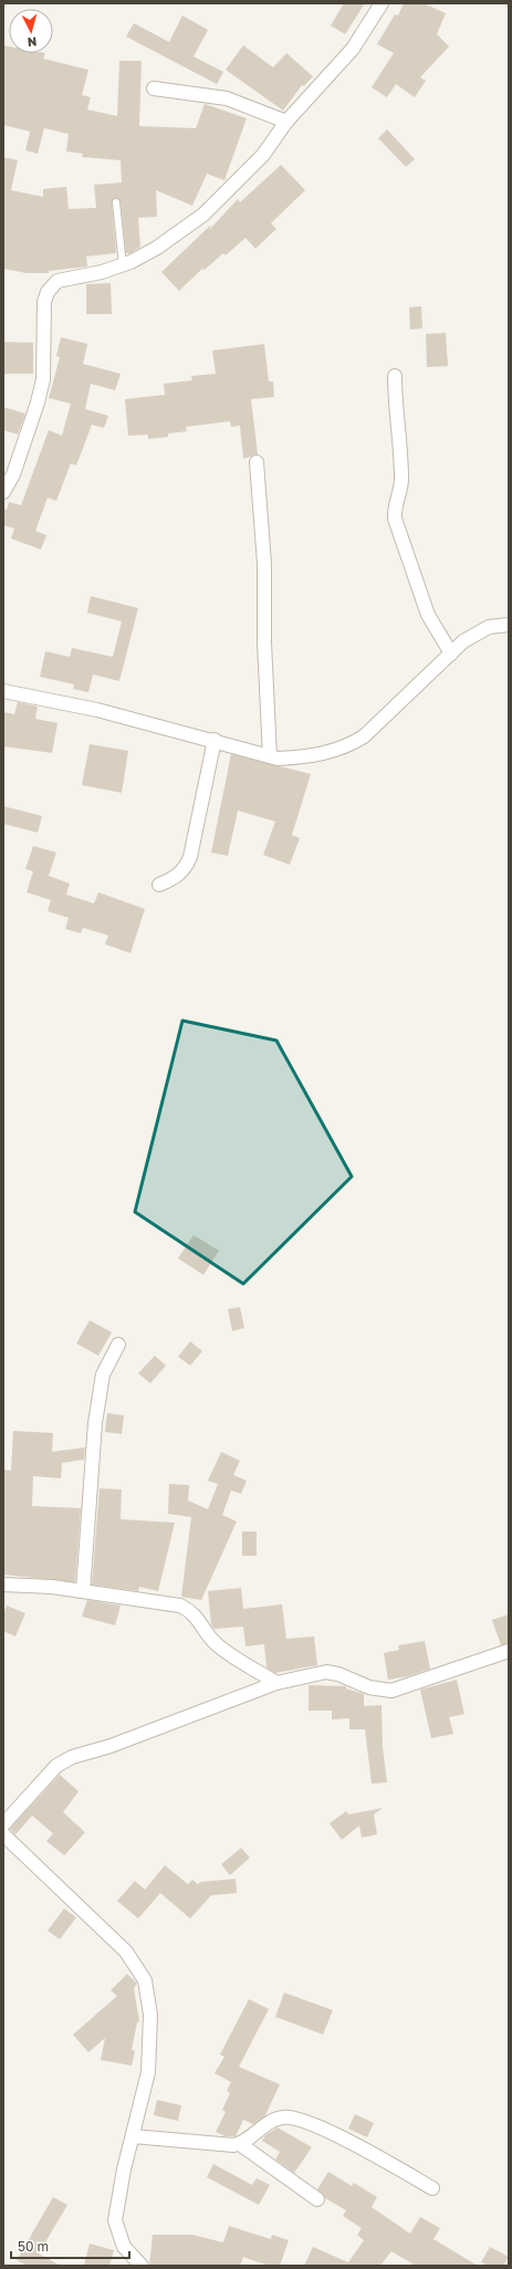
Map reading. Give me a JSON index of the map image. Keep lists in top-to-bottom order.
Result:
{
  "scale_bar": "50 m",
  "north": "bottom"
}
